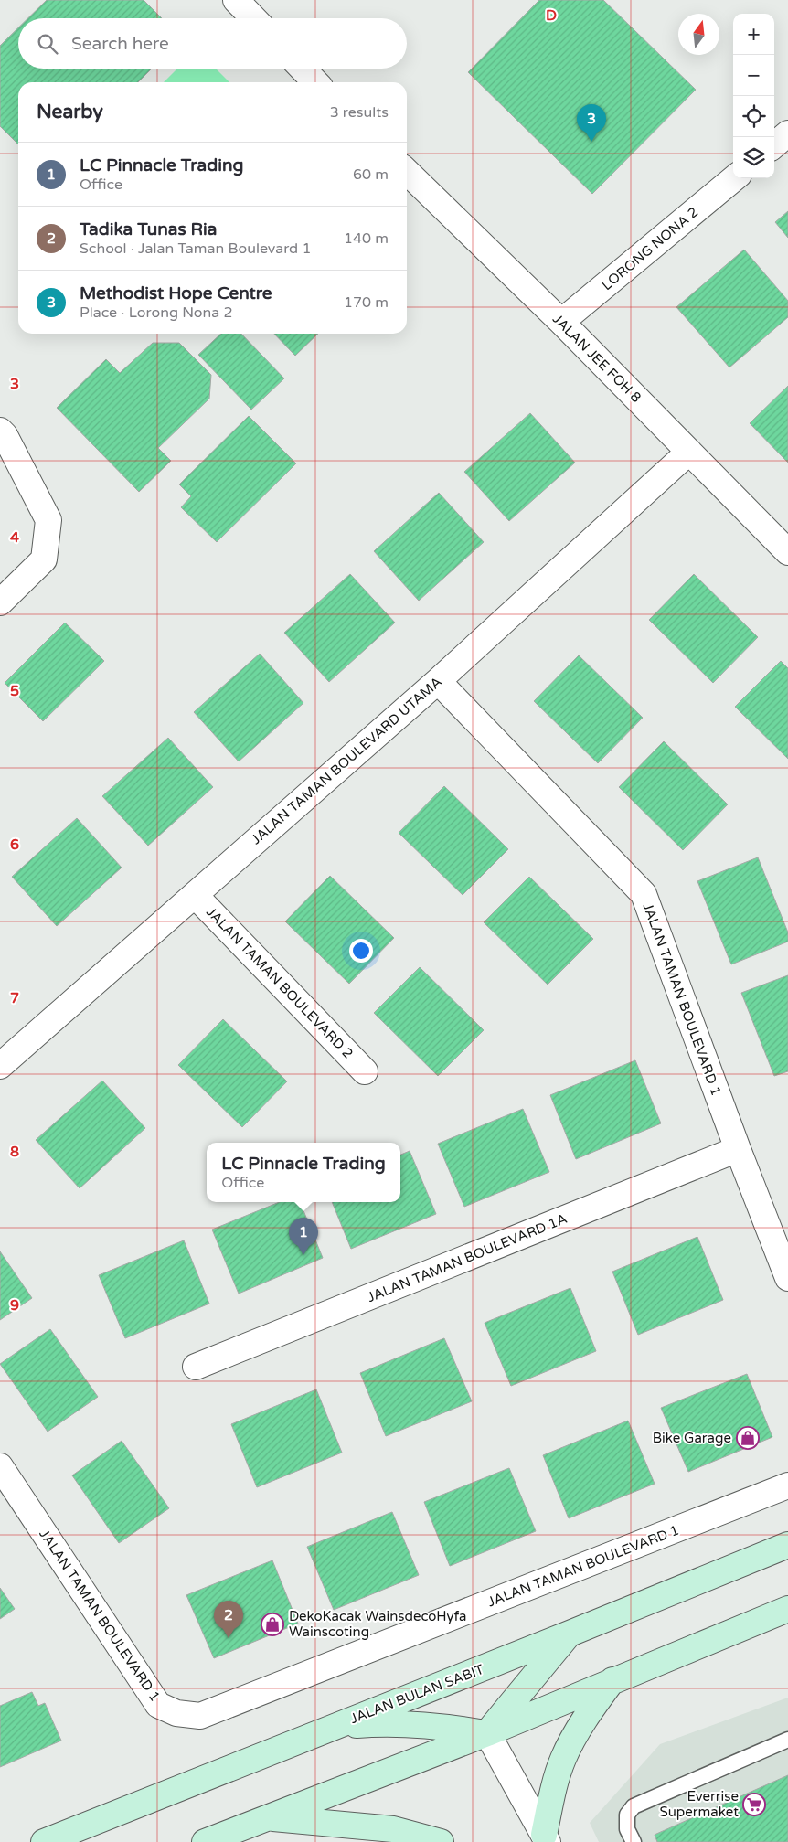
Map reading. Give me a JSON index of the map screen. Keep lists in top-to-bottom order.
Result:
{
  "streets": {
    "main road": ["JALAN BULAN SABIT"],
    "street": [
      "LORONG NONA 2",
      "JALAN JEE FOH 8",
      "JALAN TAMAN BOULEVARD UTAMA",
      "JALAN TAMAN BOULEVARD 2",
      "JALAN TAMAN BOULEVARD 1",
      "JALAN TAMAN BOULEVARD 1A"
    ]
  },
  "crossings": [
    ["LORONG NONA 2", "JALAN JEE FOH 8"],
    ["JALAN JEE FOH 8", "JALAN TAMAN BOULEVARD UTAMA"],
    ["JALAN TAMAN BOULEVARD UTAMA", "JALAN TAMAN BOULEVARD 2"],
    ["JALAN TAMAN BOULEVARD UTAMA", "JALAN TAMAN BOULEVARD 1"],
    ["JALAN TAMAN BOULEVARD 1", "JALAN TAMAN BOULEVARD 1A"]
  ],
  "places": {
    "shop": ["Bike Garage", "DekoKacak WainsdecoHyfa Wainscoting"],
    "supermarket": ["Everrise Supermaket"]
  },
  "north": "top",
  "page": {
    "map_buttons": ["+", "−"],
    "search": "Search here",
    "heading": ["Nearby", "3 results"],
    "pins": ["3", "1", "2"],
    "list": [
      {
        "mark": "1",
        "name": "LC Pinnacle Trading",
        "note": "Office",
        "value": "60 m"
      },
      {
        "mark": "2",
        "name": "Tadika Tunas Ria",
        "note": "School · Jalan Taman Boulevard 1",
        "value": "140 m"
      },
      {
        "mark": "3",
        "name": "Methodist Hope Centre",
        "note": "Place · Lorong Nona 2",
        "value": "170 m"
      }
    ],
    "popup": ["LC Pinnacle Trading", "Office"]
  },
  "grid": {
    "columns": ["D"],
    "rows": [
      "3",
      "4",
      "5",
      "6",
      "7",
      "8",
      "9"
    ]
  }
}
